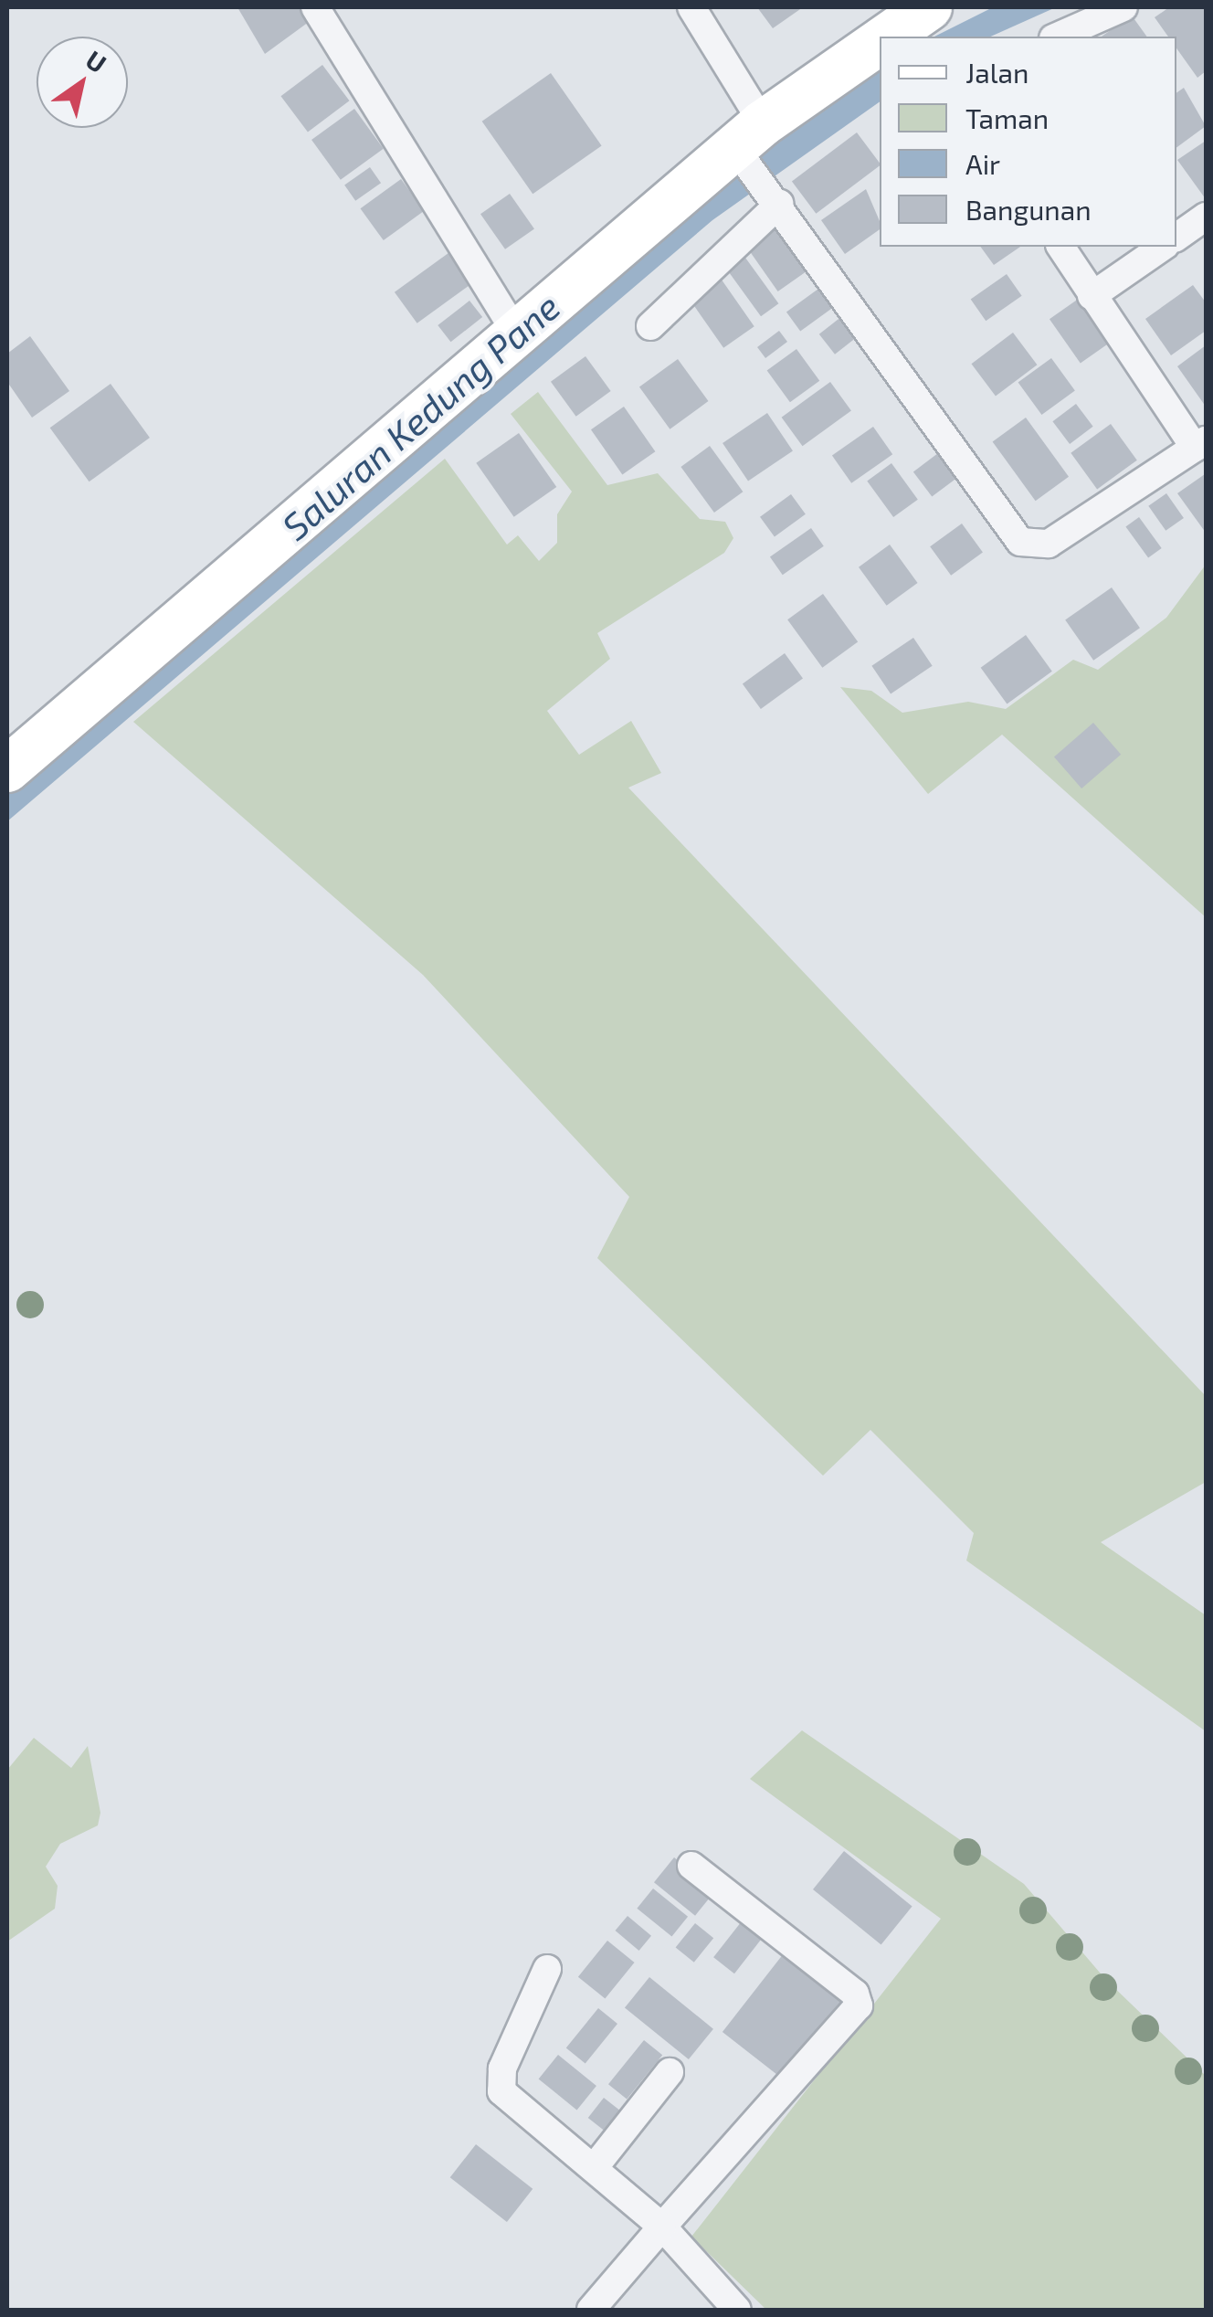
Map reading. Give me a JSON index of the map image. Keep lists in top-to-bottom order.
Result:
{
  "water": ["Saluran Kedung Pane"],
  "legend": [
    "Jalan",
    "Taman",
    "Air",
    "Bangunan"
  ],
  "north": "top right"
}
